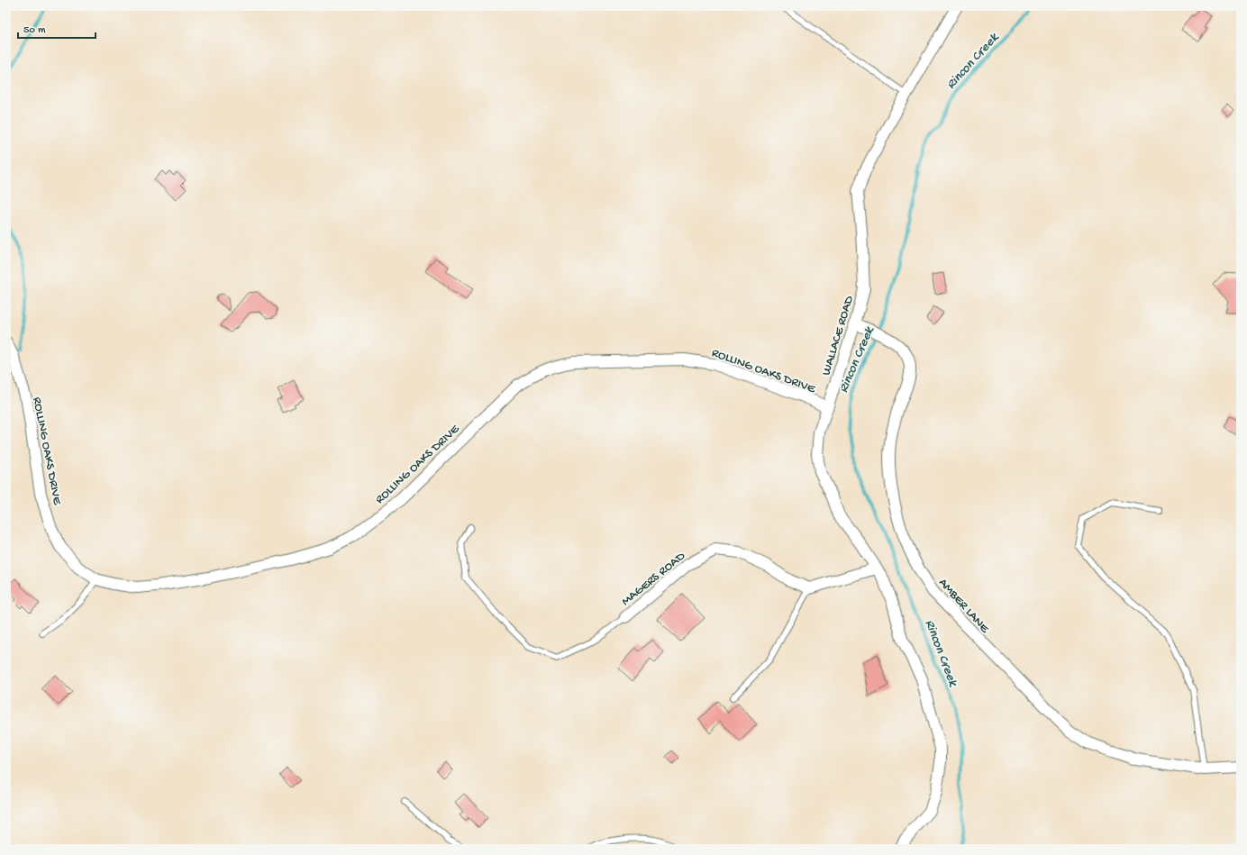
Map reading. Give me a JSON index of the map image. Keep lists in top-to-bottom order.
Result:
{
  "streets": {
    "street": [
      "WALLACE ROAD",
      "ROLLING OAKS DRIVE",
      "MAGERS ROAD",
      "AMBER LANE"
    ]
  },
  "crossings": [
    ["WALLACE ROAD", "ROLLING OAKS DRIVE"],
    ["WALLACE ROAD", "AMBER LANE"]
  ],
  "water": ["Rincon Creek"],
  "scale_bar": "50 m"
}
